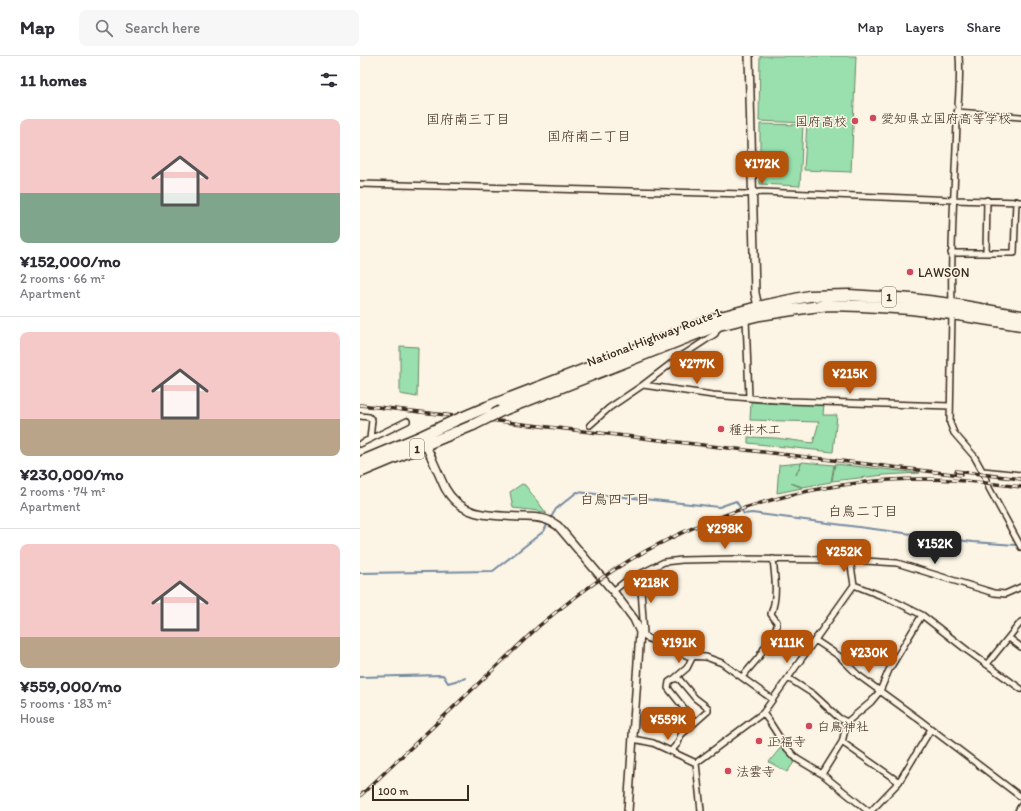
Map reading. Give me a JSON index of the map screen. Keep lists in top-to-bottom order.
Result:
{
  "streets": {
    "highway": ["1", "National Highway Route 1"]
  },
  "districts": [
    "国府南三丁目",
    "国府南二丁目",
    "白鳥四丁目",
    "白鳥二丁目"
  ],
  "places": [
    "愛知県立国府高等学校",
    "国府高校",
    "LAWSON",
    "種井木工",
    "白鳥神社",
    "正福寺",
    "法雲寺"
  ],
  "scale_bar": "100 m",
  "page": {
    "header": "Map",
    "search": "Search here",
    "nav": ["Map", "Layers", "Share"],
    "heading": "11 homes",
    "list": [
      {
        "name": "¥152,000/mo",
        "note": "2 rooms · 66 m² · Apartment"
      },
      {
        "name": "¥230,000/mo",
        "note": "2 rooms · 74 m² · Apartment"
      },
      {
        "name": "¥559,000/mo",
        "note": "5 rooms · 183 m² · House"
      }
    ],
    "price": [
      "¥172K",
      "¥277K",
      "¥215K",
      "¥298K",
      "¥152K",
      "¥252K",
      "¥218K",
      "¥191K",
      "¥111K",
      "¥230K",
      "¥559K"
    ],
    "scale": "100 m"
  }
}
